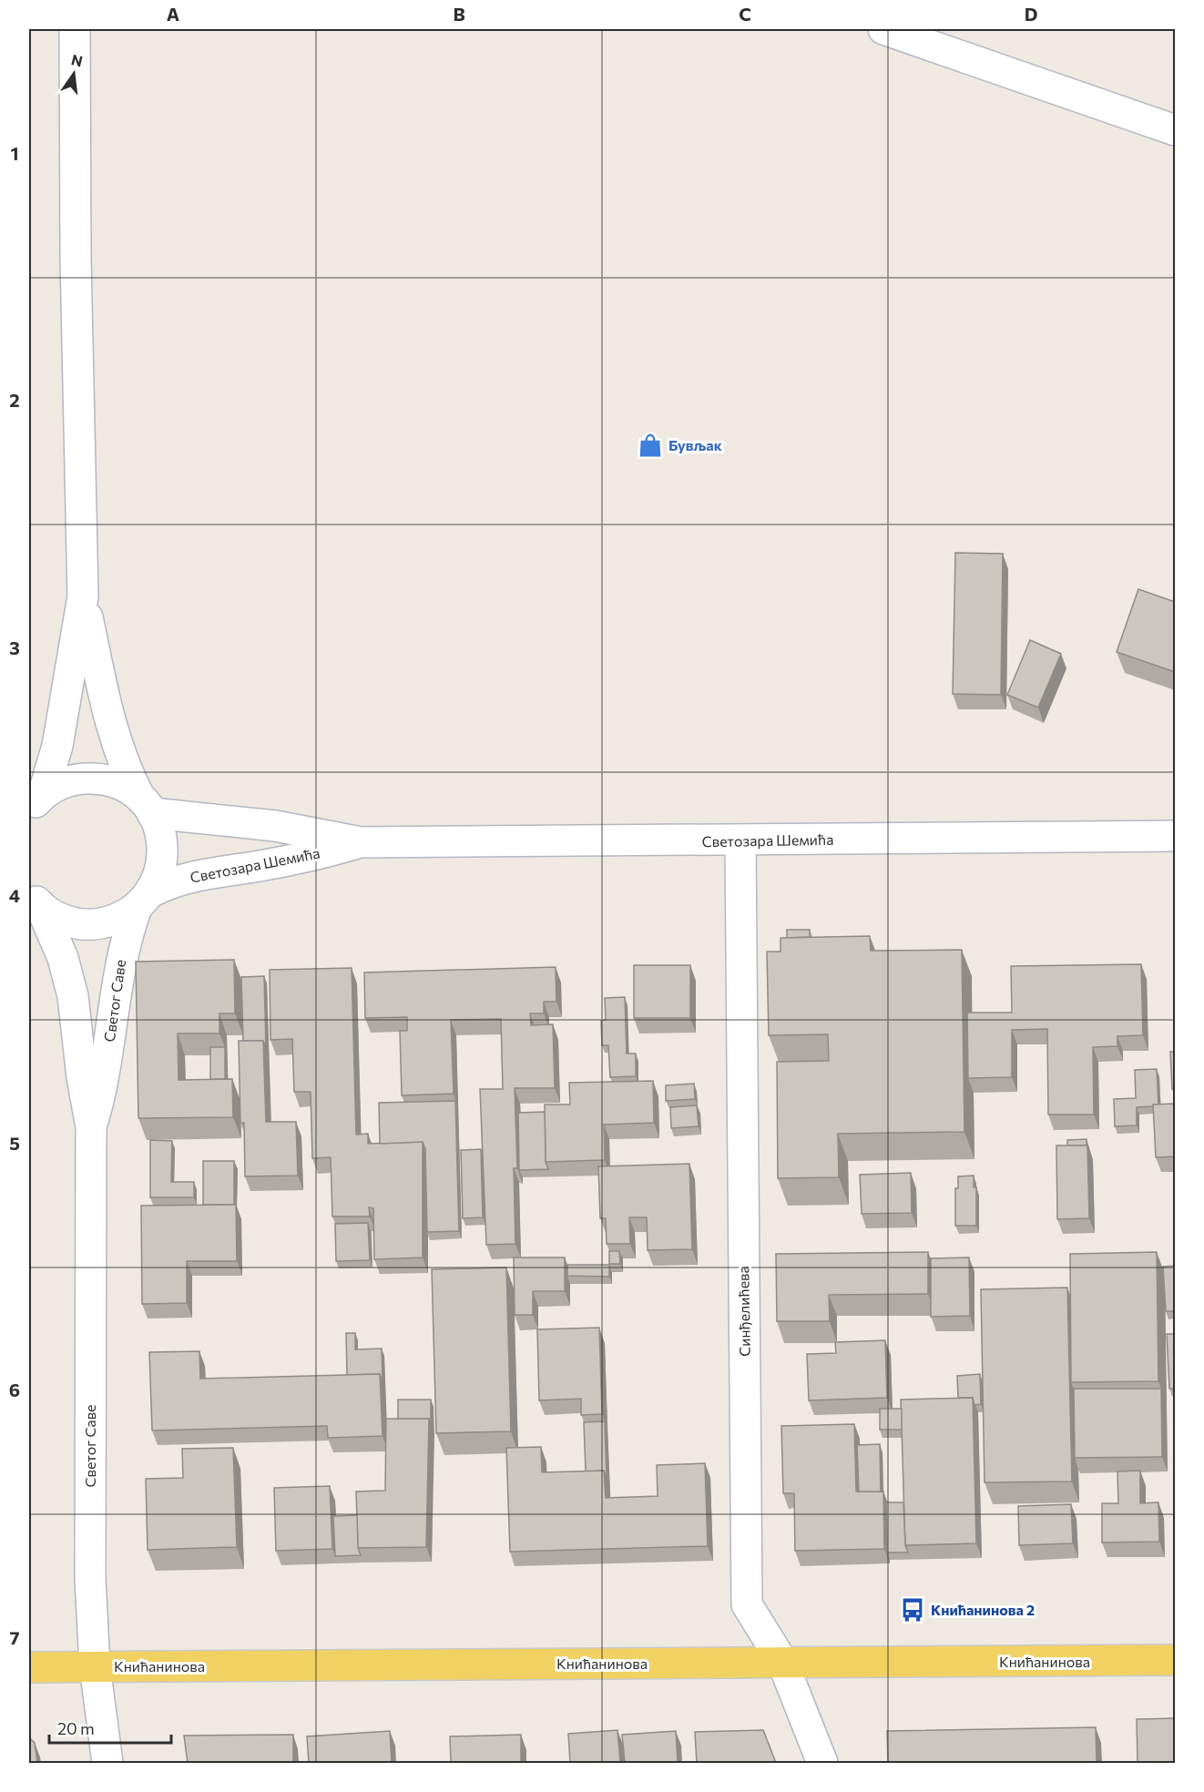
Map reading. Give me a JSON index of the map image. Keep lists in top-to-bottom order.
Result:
{
  "streets": {
    "main road": ["Книћанинова"],
    "street": ["Светозара Шемића", "Светог Саве", "Синђелићева"]
  },
  "crossings": [
    ["Светозара Шемића", "Светог Саве"],
    ["Светозара Шемића", "Синђелићева"],
    ["Светог Саве", "Книћанинова"],
    ["Синђелићева", "Книћанинова"]
  ],
  "places": {
    "shop": ["Бувљак"],
    "bus stop": ["Книћанинова 2"]
  },
  "scale_bar": "20 m",
  "north": "top",
  "grid": {
    "columns": [
      "A",
      "B",
      "C",
      "D"
    ],
    "rows": [
      "1",
      "2",
      "3",
      "4",
      "5",
      "6",
      "7"
    ]
  }
}
